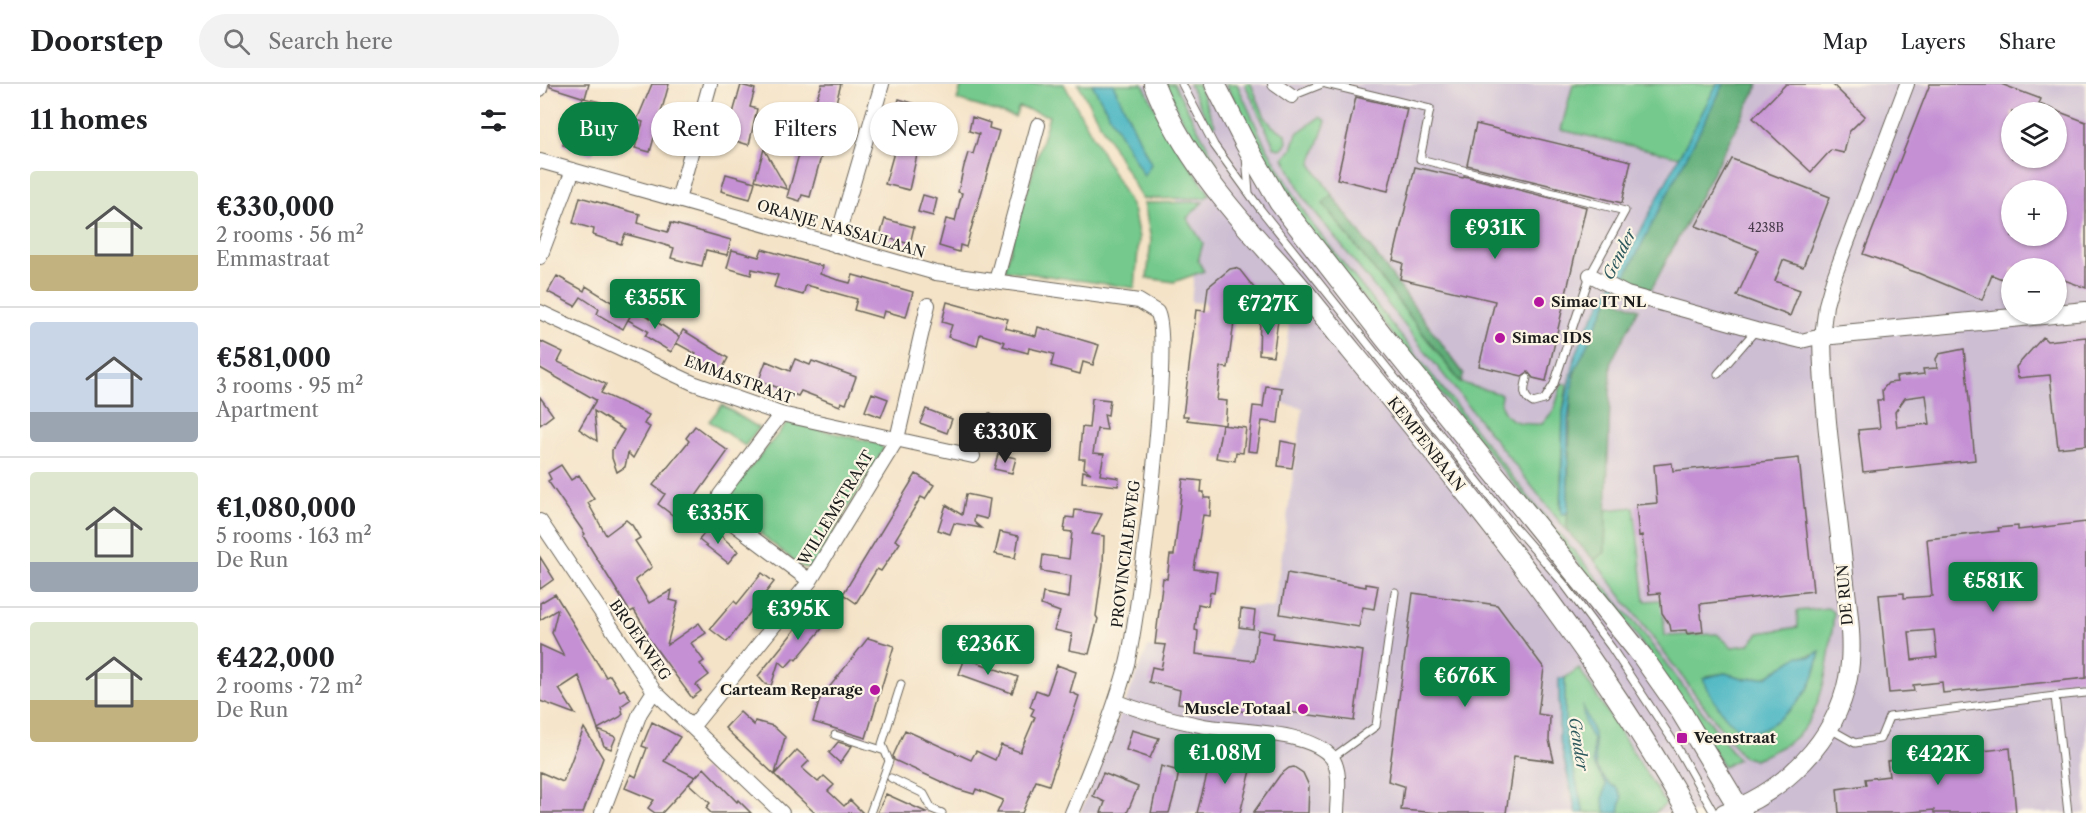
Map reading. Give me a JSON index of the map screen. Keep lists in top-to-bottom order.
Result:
{
  "streets": {
    "main road": ["KEMPENBAAN"],
    "street": [
      "ORANJE NASSAULAAN",
      "EMMASTRAAT",
      "WILLEMSTRAAT",
      "PROVINCIALEWEG",
      "DE RUN",
      "BROEKWEG"
    ]
  },
  "crossings": [
    ["ORANJE NASSAULAAN", "PROVINCIALEWEG"],
    ["EMMASTRAAT", "WILLEMSTRAAT"],
    ["WILLEMSTRAAT", "BROEKWEG"]
  ],
  "water": ["Gender"],
  "places": {
    "other": [
      "Simac IT NL",
      "Simac IDS",
      "Carteam Reparage",
      "Muscle Totaal"
    ],
    "transit": ["Veenstraat"]
  },
  "house_numbers": ["4238B"],
  "page": {
    "header": "Doorstep",
    "search": "Search here",
    "nav": ["Map", "Layers", "Share"],
    "heading": "11 homes",
    "map_buttons": ["+", "−"],
    "chip": [
      "Buy",
      "Rent",
      "Filters",
      "New"
    ],
    "list": [
      {
        "name": "€330,000",
        "note": "2 rooms · 56 m² · Emmastraat"
      },
      {
        "name": "€581,000",
        "note": "3 rooms · 95 m² · Apartment"
      },
      {
        "name": "€1,080,000",
        "note": "5 rooms · 163 m² · De Run"
      },
      {
        "name": "€422,000",
        "note": "2 rooms · 72 m² · De Run"
      }
    ],
    "price": [
      "€931K",
      "€355K",
      "€727K",
      "€330K",
      "€335K",
      "€581K",
      "€395K",
      "€236K",
      "€676K",
      "€1.08M",
      "€422K"
    ]
  }
}
